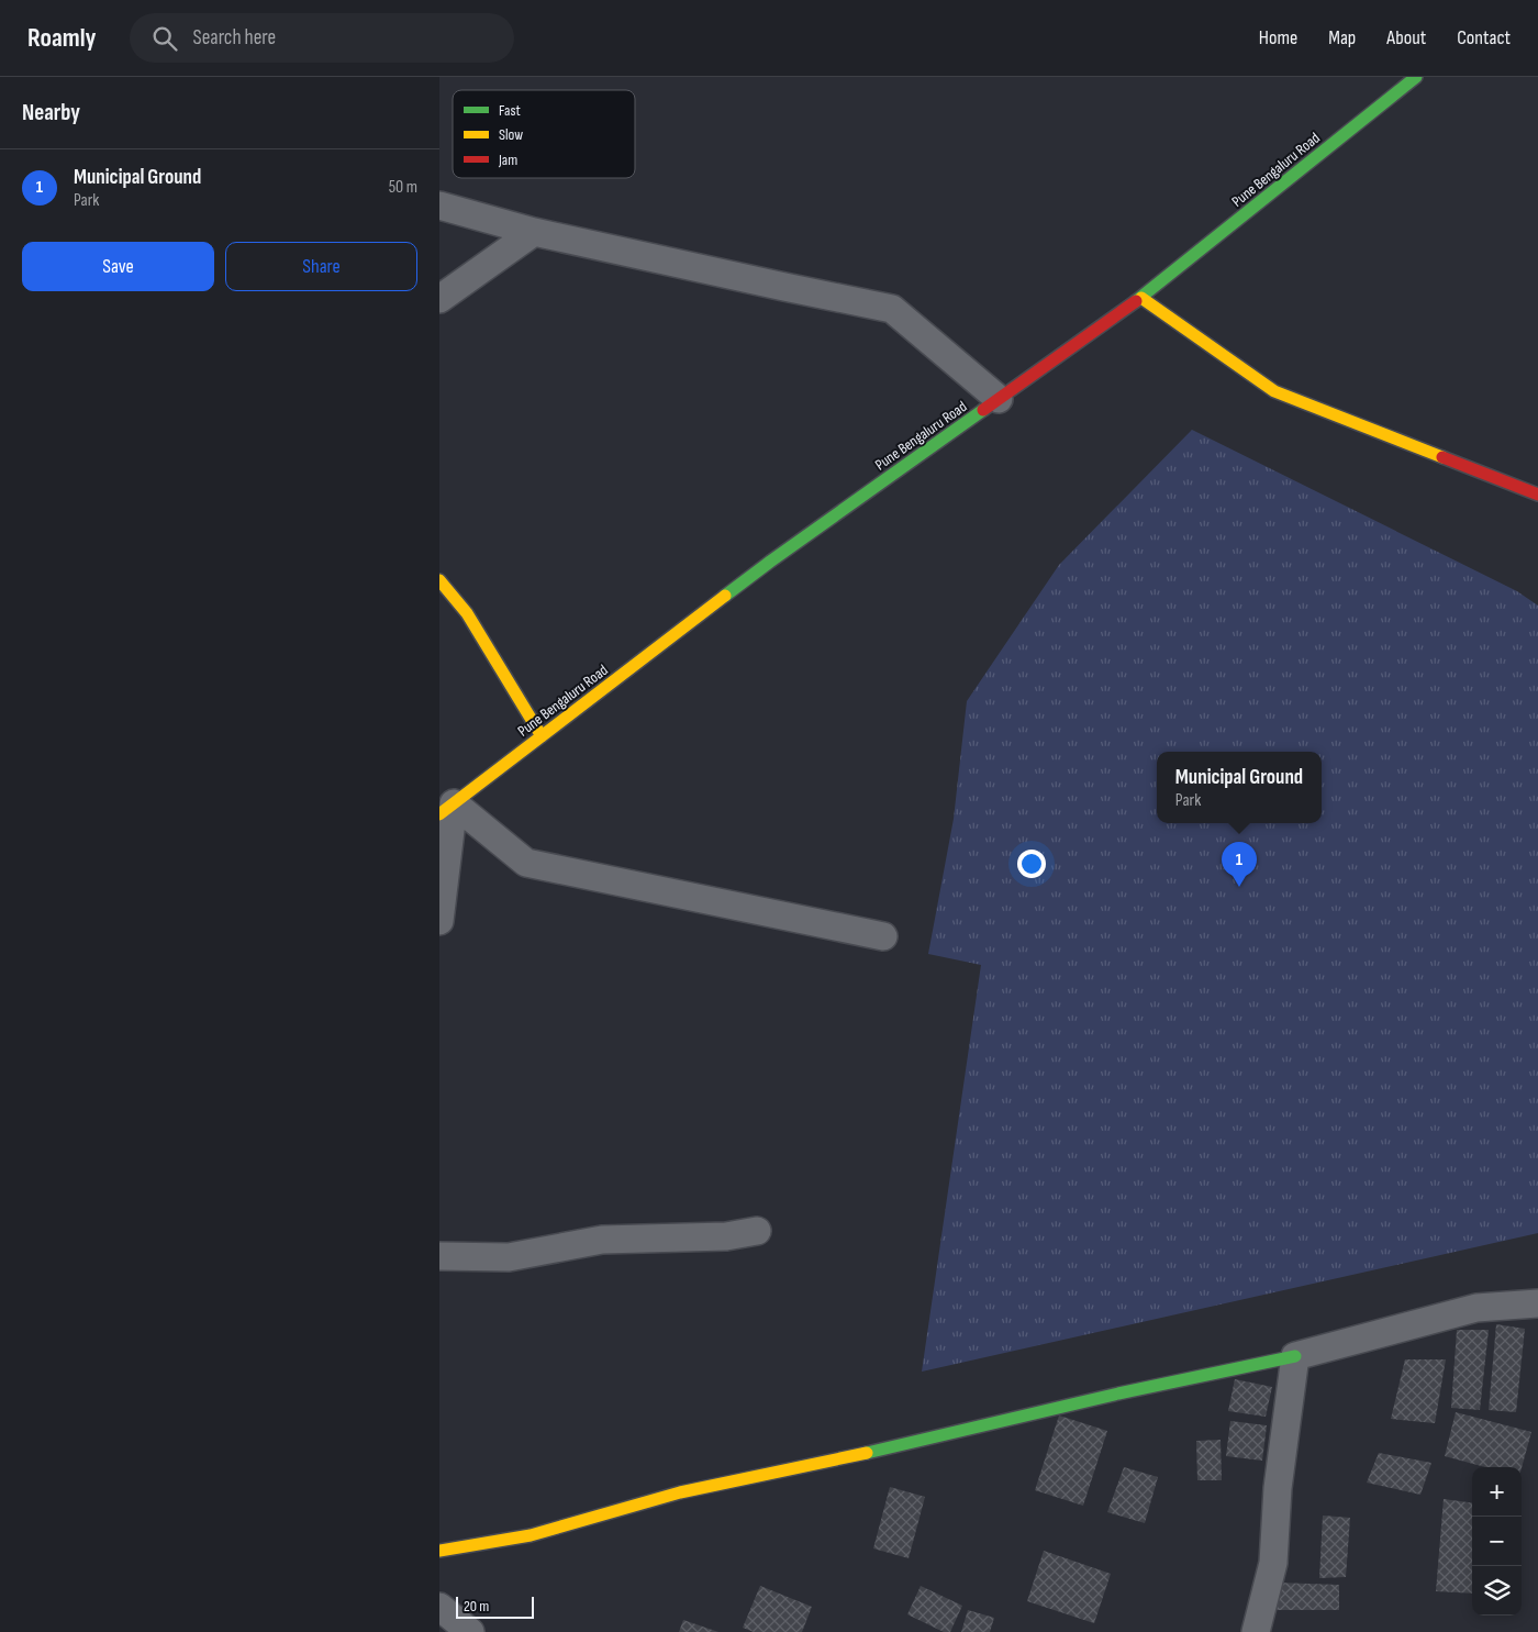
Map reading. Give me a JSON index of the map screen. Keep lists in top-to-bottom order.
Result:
{
  "streets": {
    "main road": ["Pune Bengaluru Road"]
  },
  "legend": ["Fast", "Slow", "Jam"],
  "scale_bar": "20 m",
  "page": {
    "header": "Roamly",
    "search": "Search here",
    "nav": [
      "Home",
      "Map",
      "About",
      "Contact"
    ],
    "heading": "Nearby",
    "list": [
      {
        "mark": "1",
        "name": "Municipal Ground",
        "note": "Park",
        "value": "50 m"
      }
    ],
    "buttons": ["Save", "Share"],
    "popup": ["Municipal Ground", "Park"],
    "pins": "1",
    "map_buttons": ["+", "−"],
    "scale": "20 m"
  }
}
